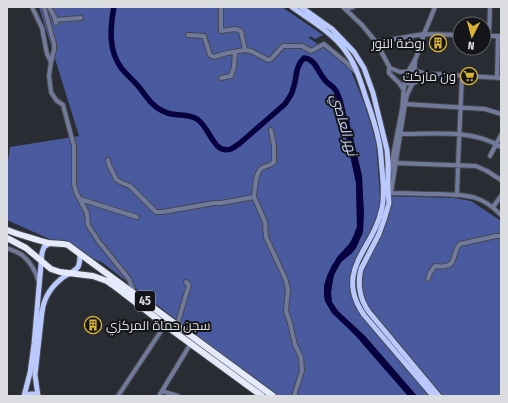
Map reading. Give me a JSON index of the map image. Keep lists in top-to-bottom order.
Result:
{
  "streets": {
    "highway": ["45"]
  },
  "water": ["نهر العاصي"],
  "places": {
    "building": ["روضة النور", "سجن حماة المركزي"],
    "supermarket": ["ون ماركت"]
  },
  "north": "bottom"
}
